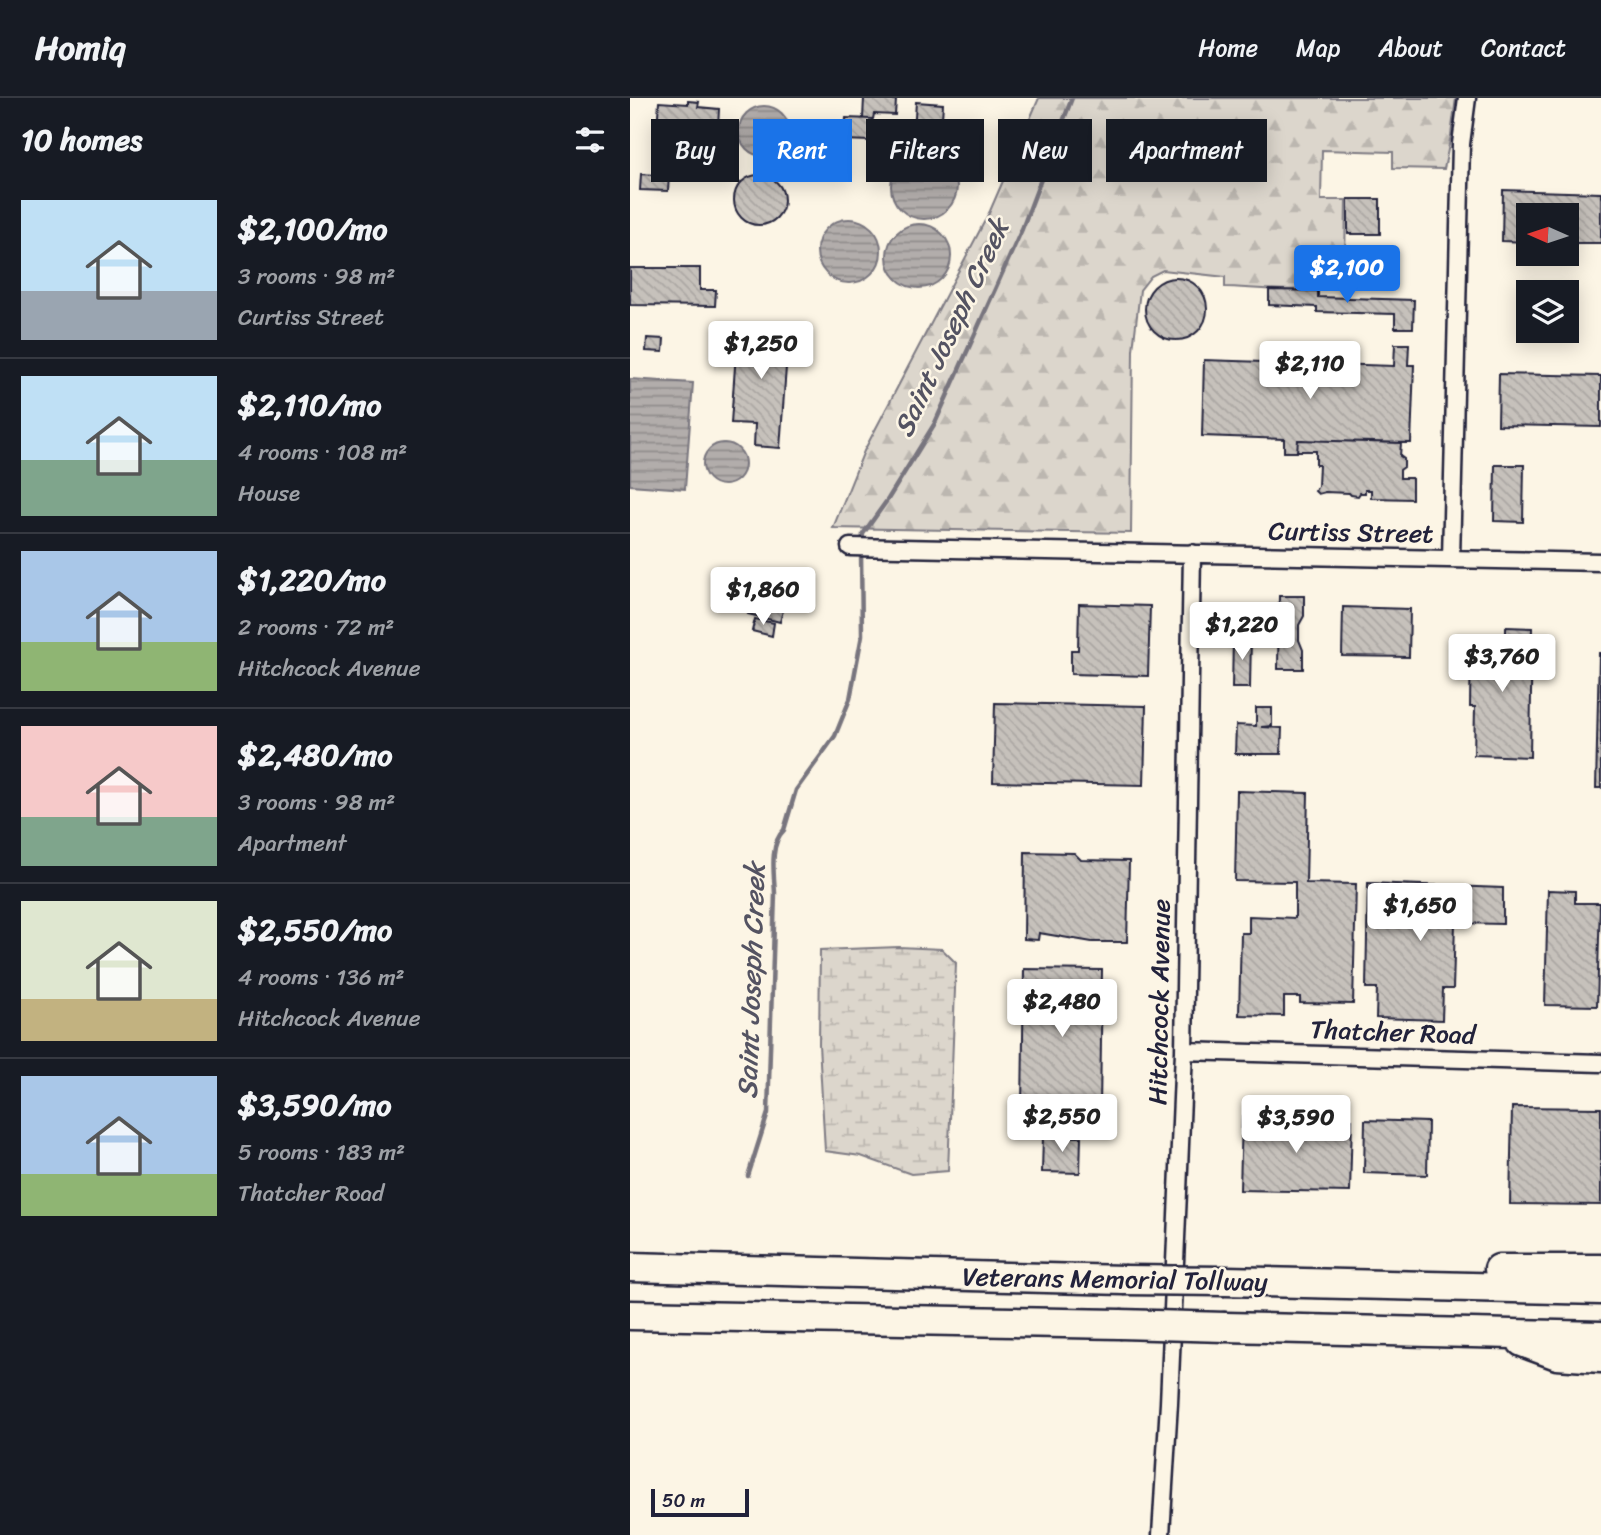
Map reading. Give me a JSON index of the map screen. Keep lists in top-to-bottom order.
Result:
{
  "streets": {
    "highway": ["Veterans Memorial Tollway"],
    "street": ["Curtiss Street", "Hitchcock Avenue", "Thatcher Road"]
  },
  "crossings": [
    ["Curtiss Street", "Hitchcock Avenue"],
    ["Hitchcock Avenue", "Thatcher Road"]
  ],
  "water": ["Saint Joseph Creek"],
  "scale_bar": "50 m",
  "north": "left",
  "page": {
    "header": "Homiq",
    "nav": [
      "Home",
      "Map",
      "About",
      "Contact"
    ],
    "heading": "10 homes",
    "chip": [
      "Buy",
      "Rent",
      "Filters",
      "New",
      "Apartment"
    ],
    "list": [
      {
        "name": "$2,100/mo",
        "note": "3 rooms · 98 m² · Curtiss Street"
      },
      {
        "name": "$2,110/mo",
        "note": "4 rooms · 108 m² · House"
      },
      {
        "name": "$1,220/mo",
        "note": "2 rooms · 72 m² · Hitchcock Avenue"
      },
      {
        "name": "$2,480/mo",
        "note": "3 rooms · 98 m² · Apartment"
      },
      {
        "name": "$2,550/mo",
        "note": "4 rooms · 136 m² · Hitchcock Avenue"
      },
      {
        "name": "$3,590/mo",
        "note": "5 rooms · 183 m² · Thatcher Road"
      }
    ],
    "price": [
      "$2,100",
      "$1,250",
      "$2,110",
      "$1,860",
      "$1,220",
      "$3,760",
      "$1,650",
      "$2,480",
      "$2,550",
      "$3,590"
    ],
    "scale": "50 m"
  }
}
